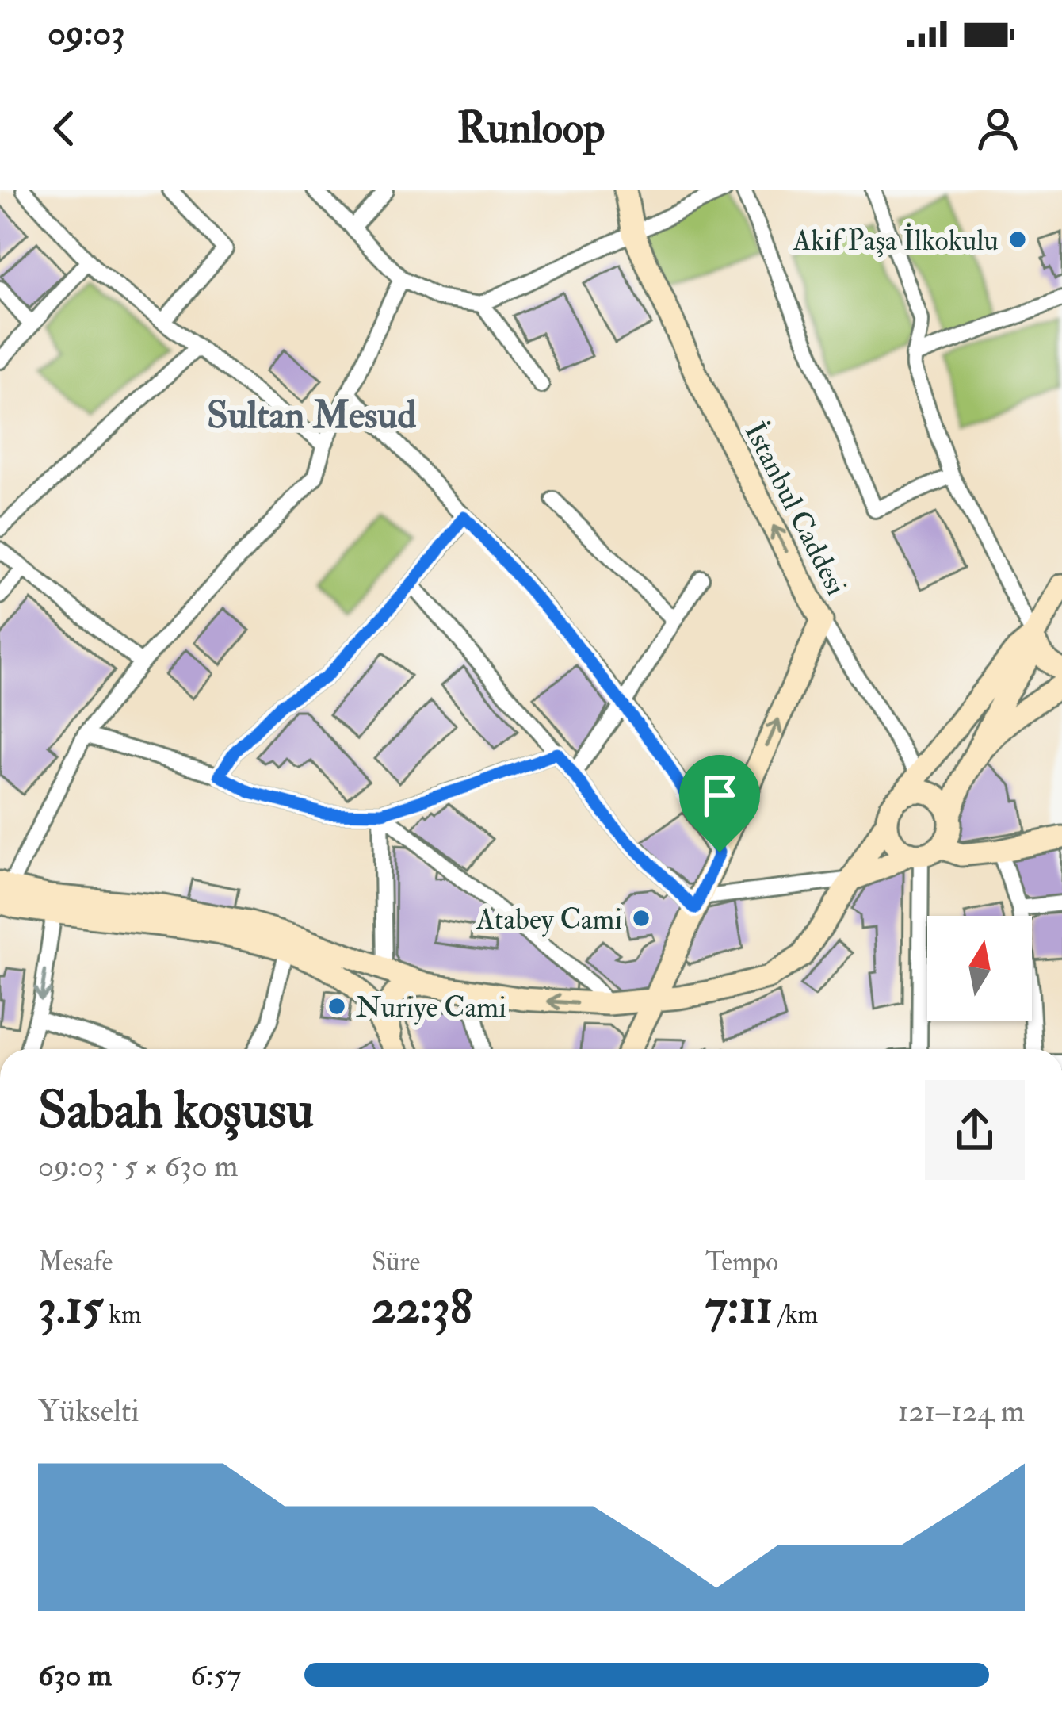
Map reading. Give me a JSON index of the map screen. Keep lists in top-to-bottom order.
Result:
{
  "streets": {
    "street": ["İstanbul Caddesi"]
  },
  "districts": ["Sultan Mesud"],
  "places": ["Akif Paşa İlkokulu", "Atabey Cami", "Nuriye Cami"],
  "north": "top",
  "page": {
    "status": "09:03",
    "header": "Runloop",
    "heading": ["Sabah koşusu", "09:03 · 5 × 630 m"],
    "stats": [
      ["Mesafe", "3.15 km"],
      ["Süre", "22:38"],
      ["Tempo", "7:11 /km"]
    ],
    "chart": ["Yükselti", "121–124 m"],
    "list": [
      {
        "name": "630 m",
        "note": "6:57"
      }
    ]
  }
}
